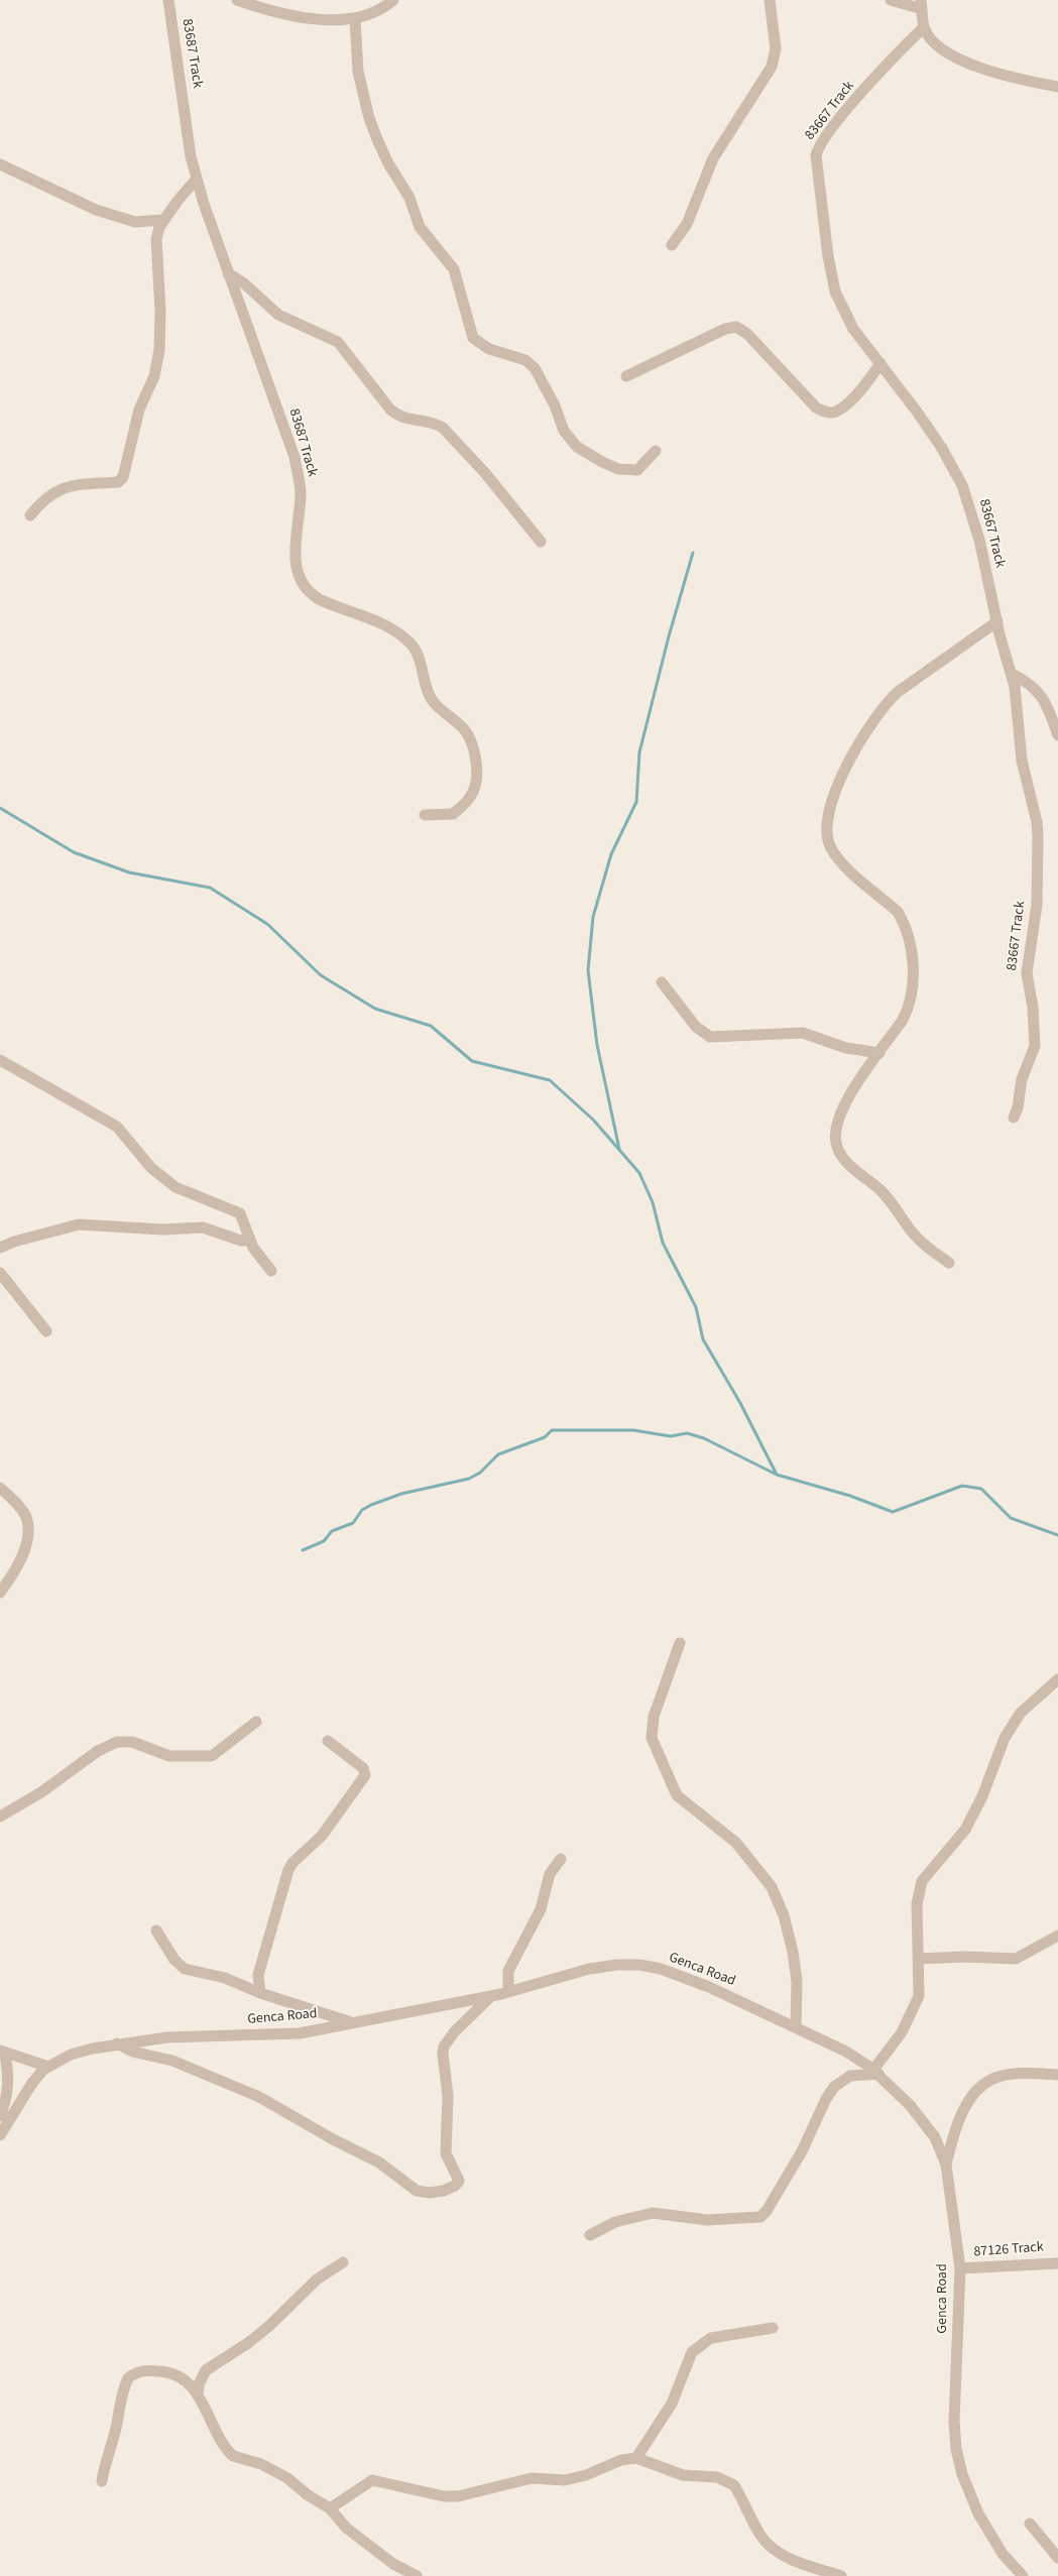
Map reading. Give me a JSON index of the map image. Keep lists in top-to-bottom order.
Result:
{
  "streets": {
    "street": [
      "83687 Track",
      "83667 Track",
      "Genca Road",
      "87126 Track"
    ]
  },
  "crossings": [
    ["Genca Road", "87126 Track"]
  ]
}
